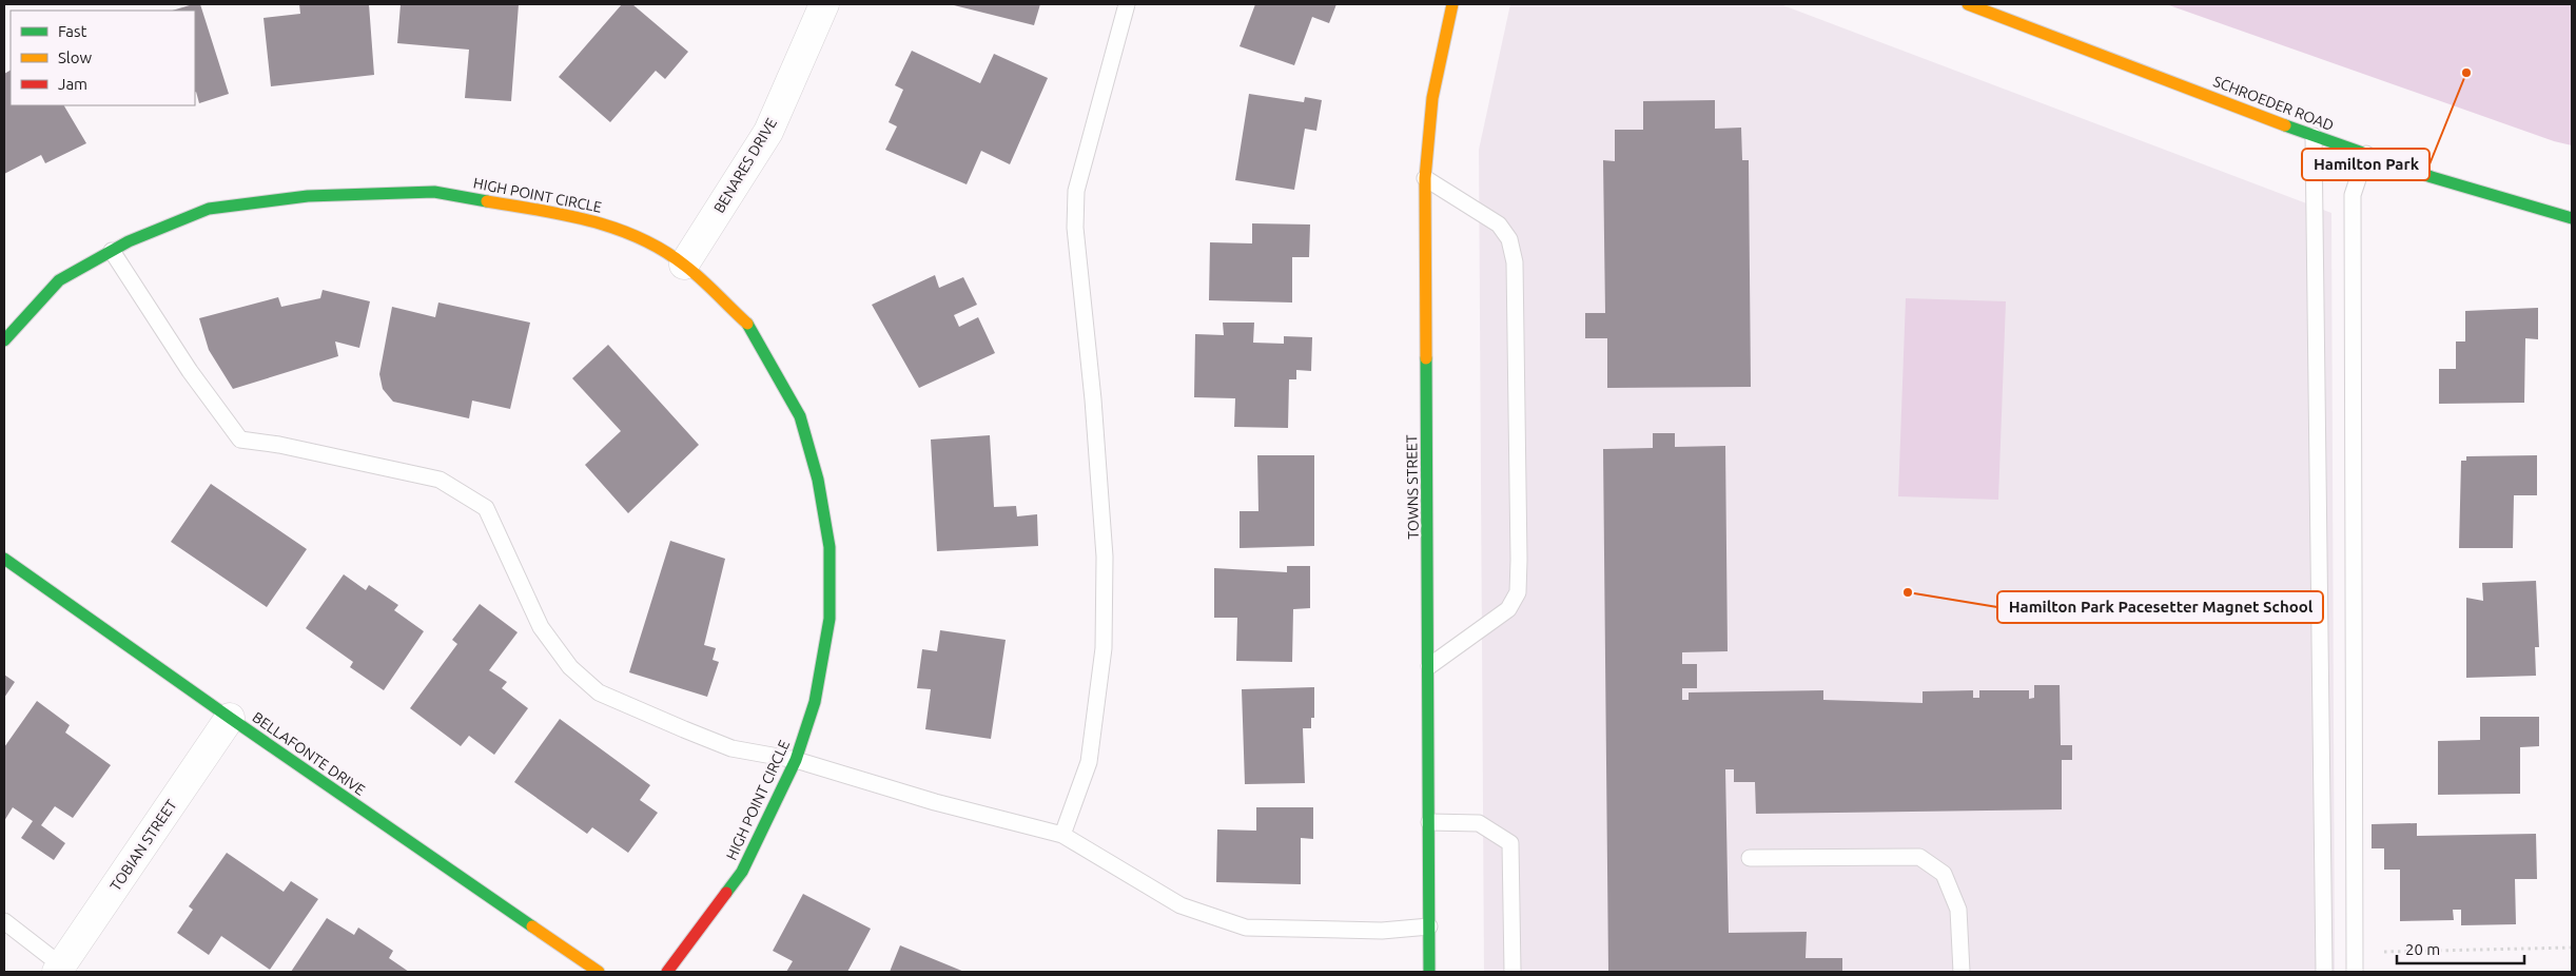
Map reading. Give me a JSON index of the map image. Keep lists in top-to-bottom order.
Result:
{
  "streets": {
    "street": [
      "SCHROEDER ROAD",
      "BENARES DRIVE",
      "HIGH POINT CIRCLE",
      "TOWNS STREET",
      "BELLAFONTE DRIVE",
      "TOBIAN STREET"
    ]
  },
  "crossings": [
    ["BENARES DRIVE", "HIGH POINT CIRCLE"],
    ["BELLAFONTE DRIVE", "TOBIAN STREET"]
  ],
  "places": ["Hamilton Park", "Hamilton Park Pacesetter Magnet School"],
  "legend": ["Fast", "Slow", "Jam"],
  "scale_bar": "20 m"
}
